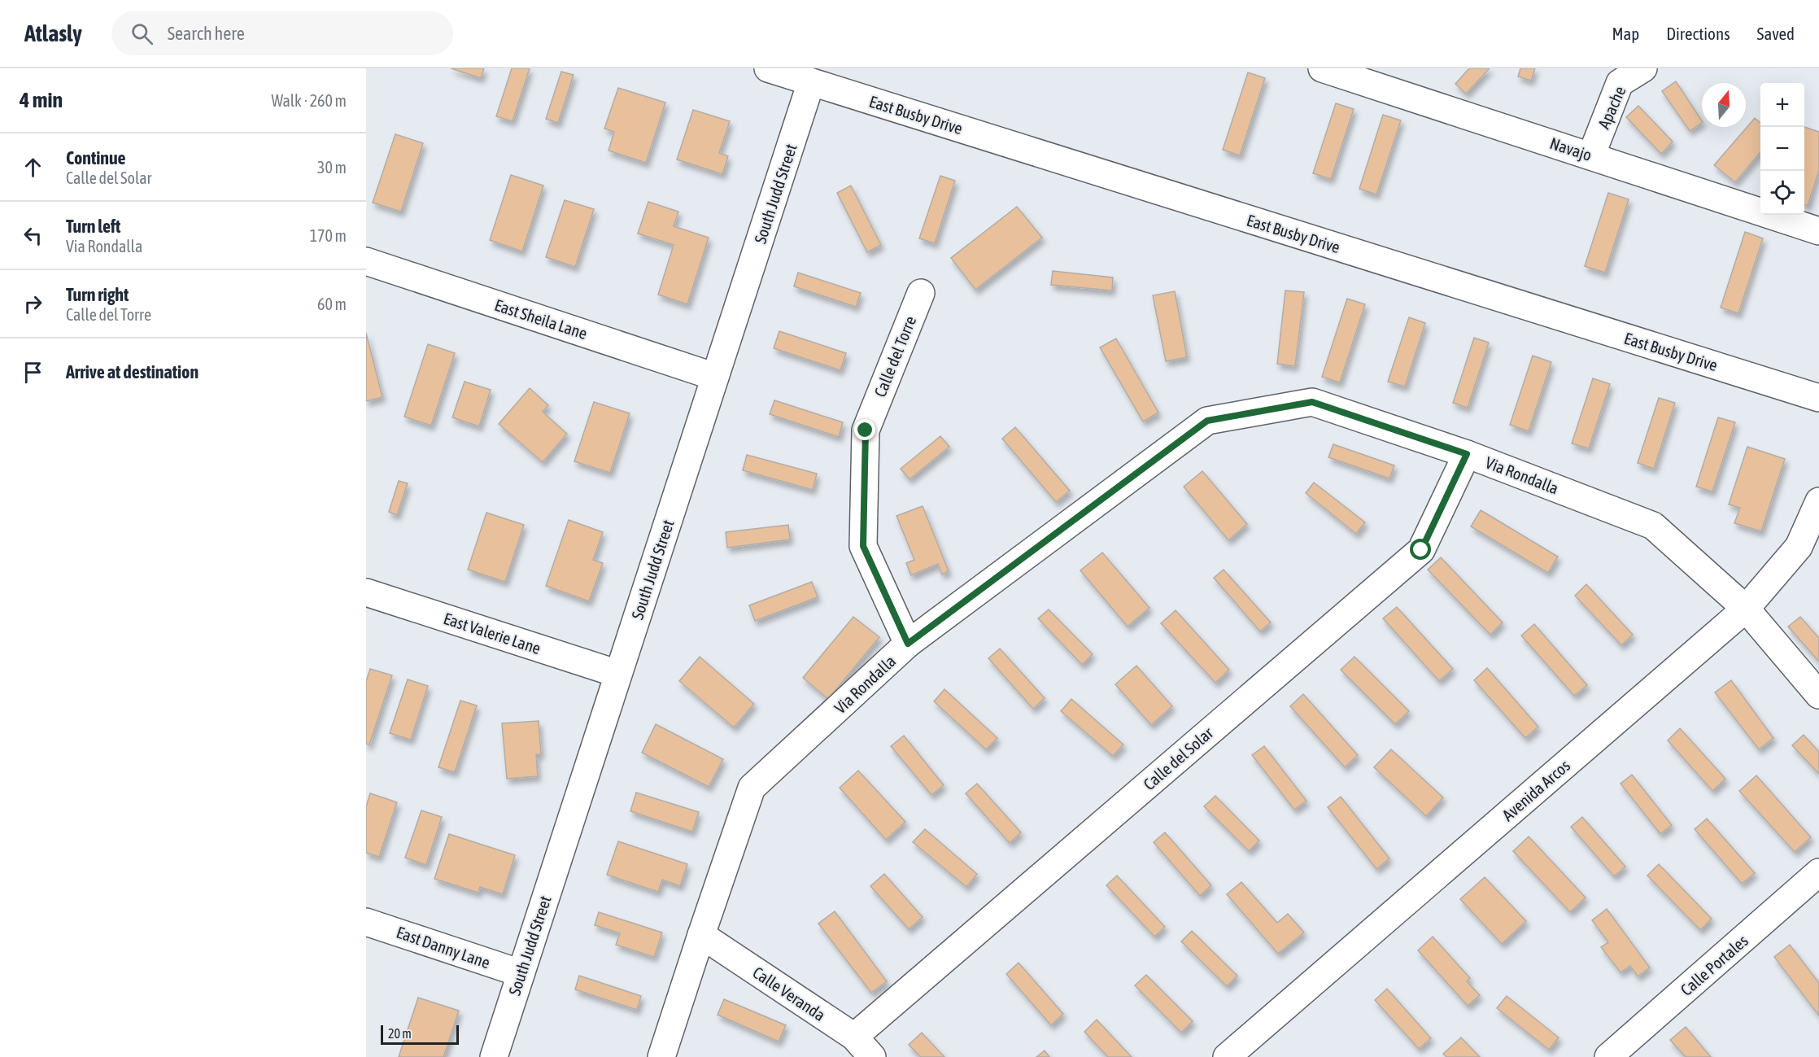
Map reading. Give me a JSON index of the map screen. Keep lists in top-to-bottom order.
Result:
{
  "streets": {
    "street": [
      "Apache",
      "East Busby Drive",
      "Navajo",
      "South Judd Street",
      "East Sheila Lane",
      "Calle del Torre",
      "Via Rondalla",
      "East Valerie Lane",
      "Calle del Solar",
      "Avenida Arcos",
      "East Danny Lane",
      "Calle Portales",
      "Calle Veranda"
    ]
  },
  "crossings": [
    ["Apache", "Navajo"],
    ["East Busby Drive", "South Judd Street"],
    ["South Judd Street", "East Sheila Lane"],
    ["South Judd Street", "East Valerie Lane"],
    ["South Judd Street", "East Danny Lane"],
    ["Calle del Torre", "Via Rondalla"],
    ["Via Rondalla", "Calle del Solar"],
    ["Via Rondalla", "Avenida Arcos"],
    ["Via Rondalla", "Calle Veranda"],
    ["Calle del Solar", "Calle Veranda"]
  ],
  "scale_bar": "20 m",
  "north": "top",
  "page": {
    "header": "Atlasly",
    "search": "Search here",
    "nav": ["Map", "Directions", "Saved"],
    "heading": ["4 min", "Walk · 260 m"],
    "map_buttons": ["+", "−"],
    "list": [
      ["Continue", "Calle del Solar", "30 m"],
      ["Turn left", "Via Rondalla", "170 m"],
      ["Turn right", "Calle del Torre", "60 m"],
      "Arrive at destination"
    ],
    "scale": "20 m"
  }
}
